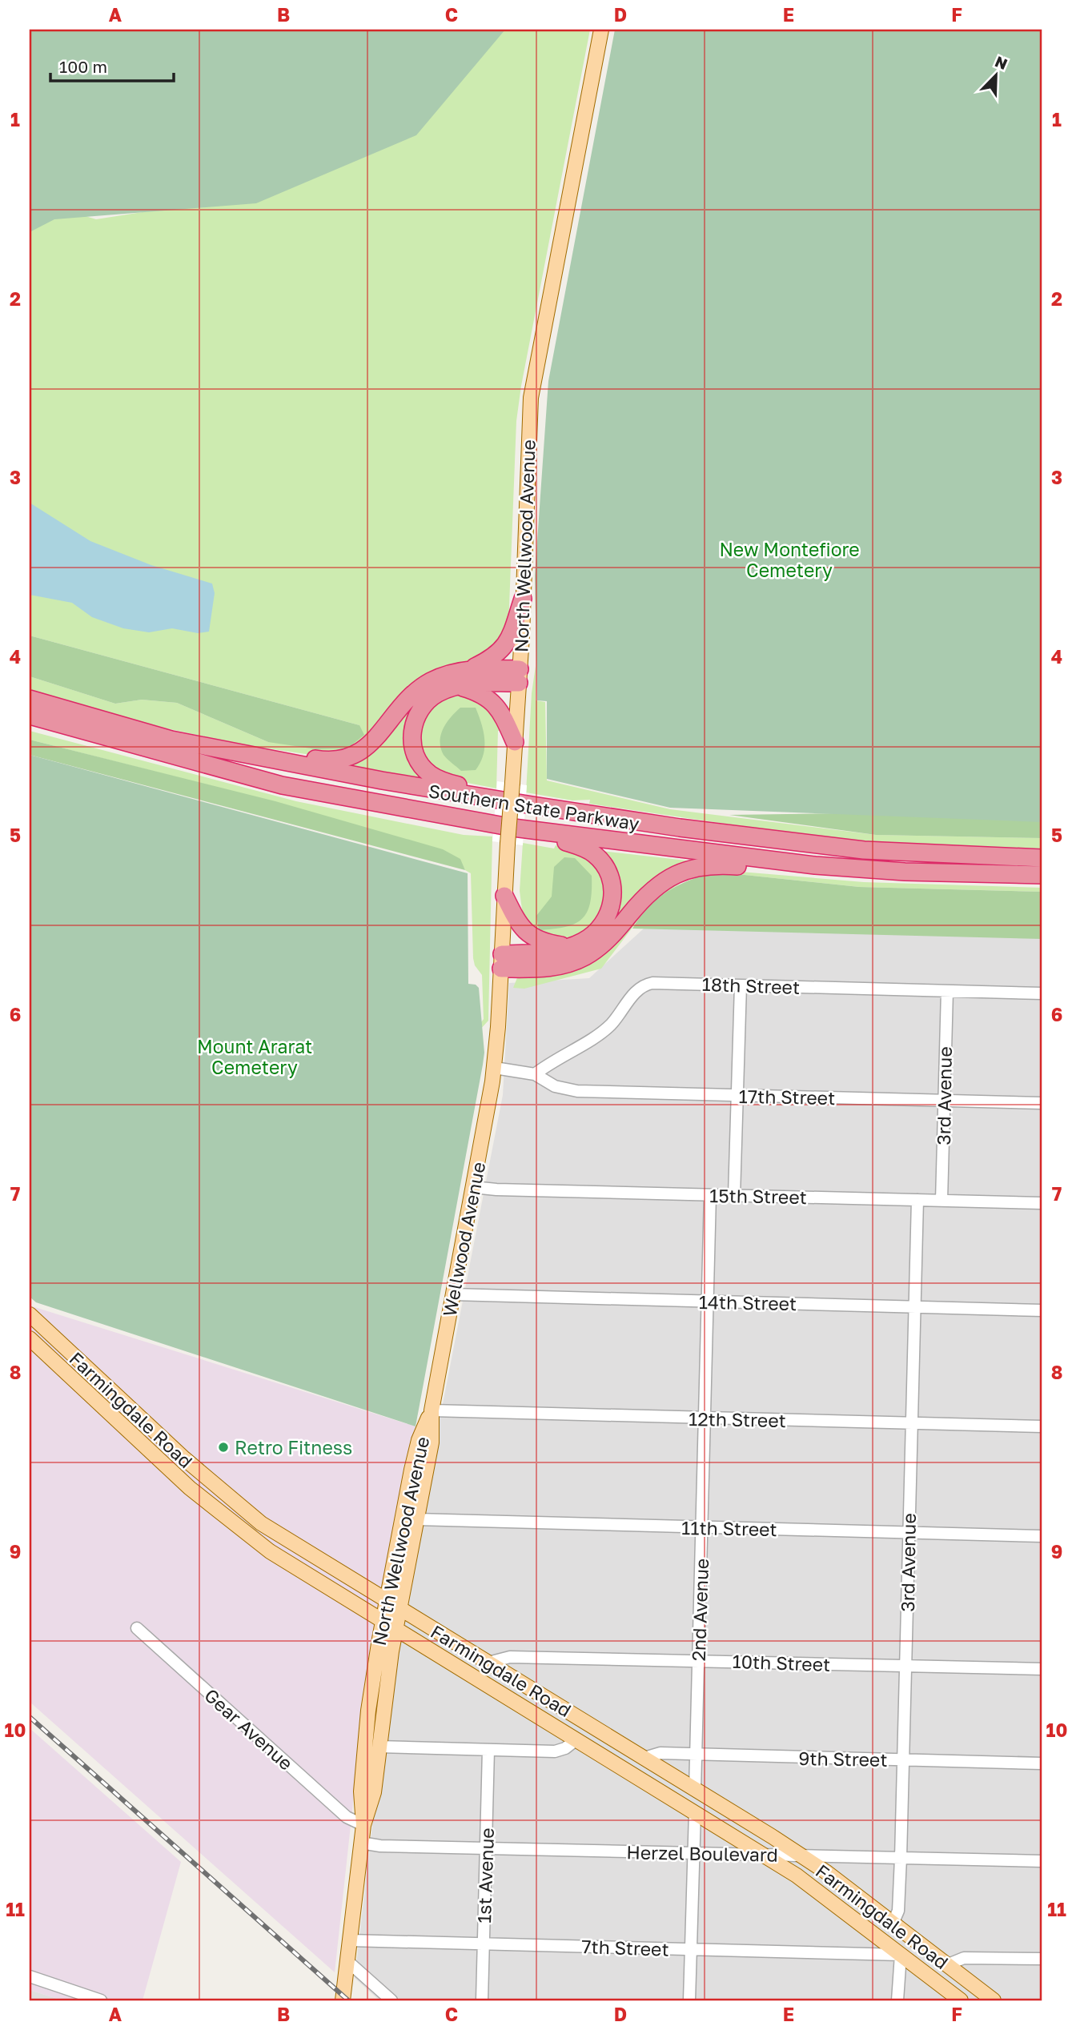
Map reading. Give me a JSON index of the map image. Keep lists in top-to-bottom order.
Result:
{
  "streets": {
    "highway": ["Southern State Parkway"],
    "main road": ["North Wellwood Avenue", "Wellwood Avenue", "Farmingdale Road"],
    "street": [
      "18th Street",
      "3rd Avenue",
      "17th Street",
      "15th Street",
      "14th Street",
      "12th Street",
      "11th Street",
      "2nd Avenue",
      "10th Street",
      "Gear Avenue",
      "9th Street",
      "Herzel Boulevard",
      "1st Avenue",
      "7th Street"
    ]
  },
  "crossings": [
    ["North Wellwood Avenue", "Southern State Parkway"],
    ["North Wellwood Avenue", "Wellwood Avenue"],
    ["North Wellwood Avenue", "Farmingdale Road"],
    ["North Wellwood Avenue", "12th Street"],
    ["North Wellwood Avenue", "11th Street"],
    ["North Wellwood Avenue", "Gear Avenue"],
    ["North Wellwood Avenue", "Herzel Boulevard"],
    ["North Wellwood Avenue", "7th Street"],
    ["18th Street", "3rd Avenue"],
    ["18th Street", "17th Street"],
    ["3rd Avenue", "17th Street"],
    ["3rd Avenue", "15th Street"],
    ["3rd Avenue", "14th Street"],
    ["3rd Avenue", "Farmingdale Road"],
    ["3rd Avenue", "12th Street"],
    ["3rd Avenue", "11th Street"],
    ["3rd Avenue", "10th Street"],
    ["3rd Avenue", "9th Street"],
    ["3rd Avenue", "Herzel Boulevard"],
    ["15th Street", "Wellwood Avenue"],
    ["15th Street", "2nd Avenue"],
    ["Wellwood Avenue", "14th Street"],
    ["Wellwood Avenue", "12th Street"],
    ["14th Street", "2nd Avenue"],
    ["Farmingdale Road", "2nd Avenue"],
    ["Farmingdale Road", "10th Street"],
    ["Farmingdale Road", "9th Street"],
    ["Farmingdale Road", "Herzel Boulevard"],
    ["Farmingdale Road", "7th Street"],
    ["12th Street", "2nd Avenue"],
    ["11th Street", "2nd Avenue"],
    ["2nd Avenue", "10th Street"],
    ["2nd Avenue", "9th Street"],
    ["Herzel Boulevard", "1st Avenue"],
    ["1st Avenue", "7th Street"]
  ],
  "parks": ["New Montefiore Cemetery", "Mount Ararat Cemetery"],
  "places": ["Retro Fitness"],
  "scale_bar": "100 m",
  "north": "top right",
  "grid": {
    "columns": [
      "A",
      "B",
      "C",
      "D",
      "E",
      "F"
    ],
    "rows": [
      "1",
      "2",
      "3",
      "4",
      "5",
      "6",
      "7",
      "8",
      "9",
      "10",
      "11"
    ]
  }
}
